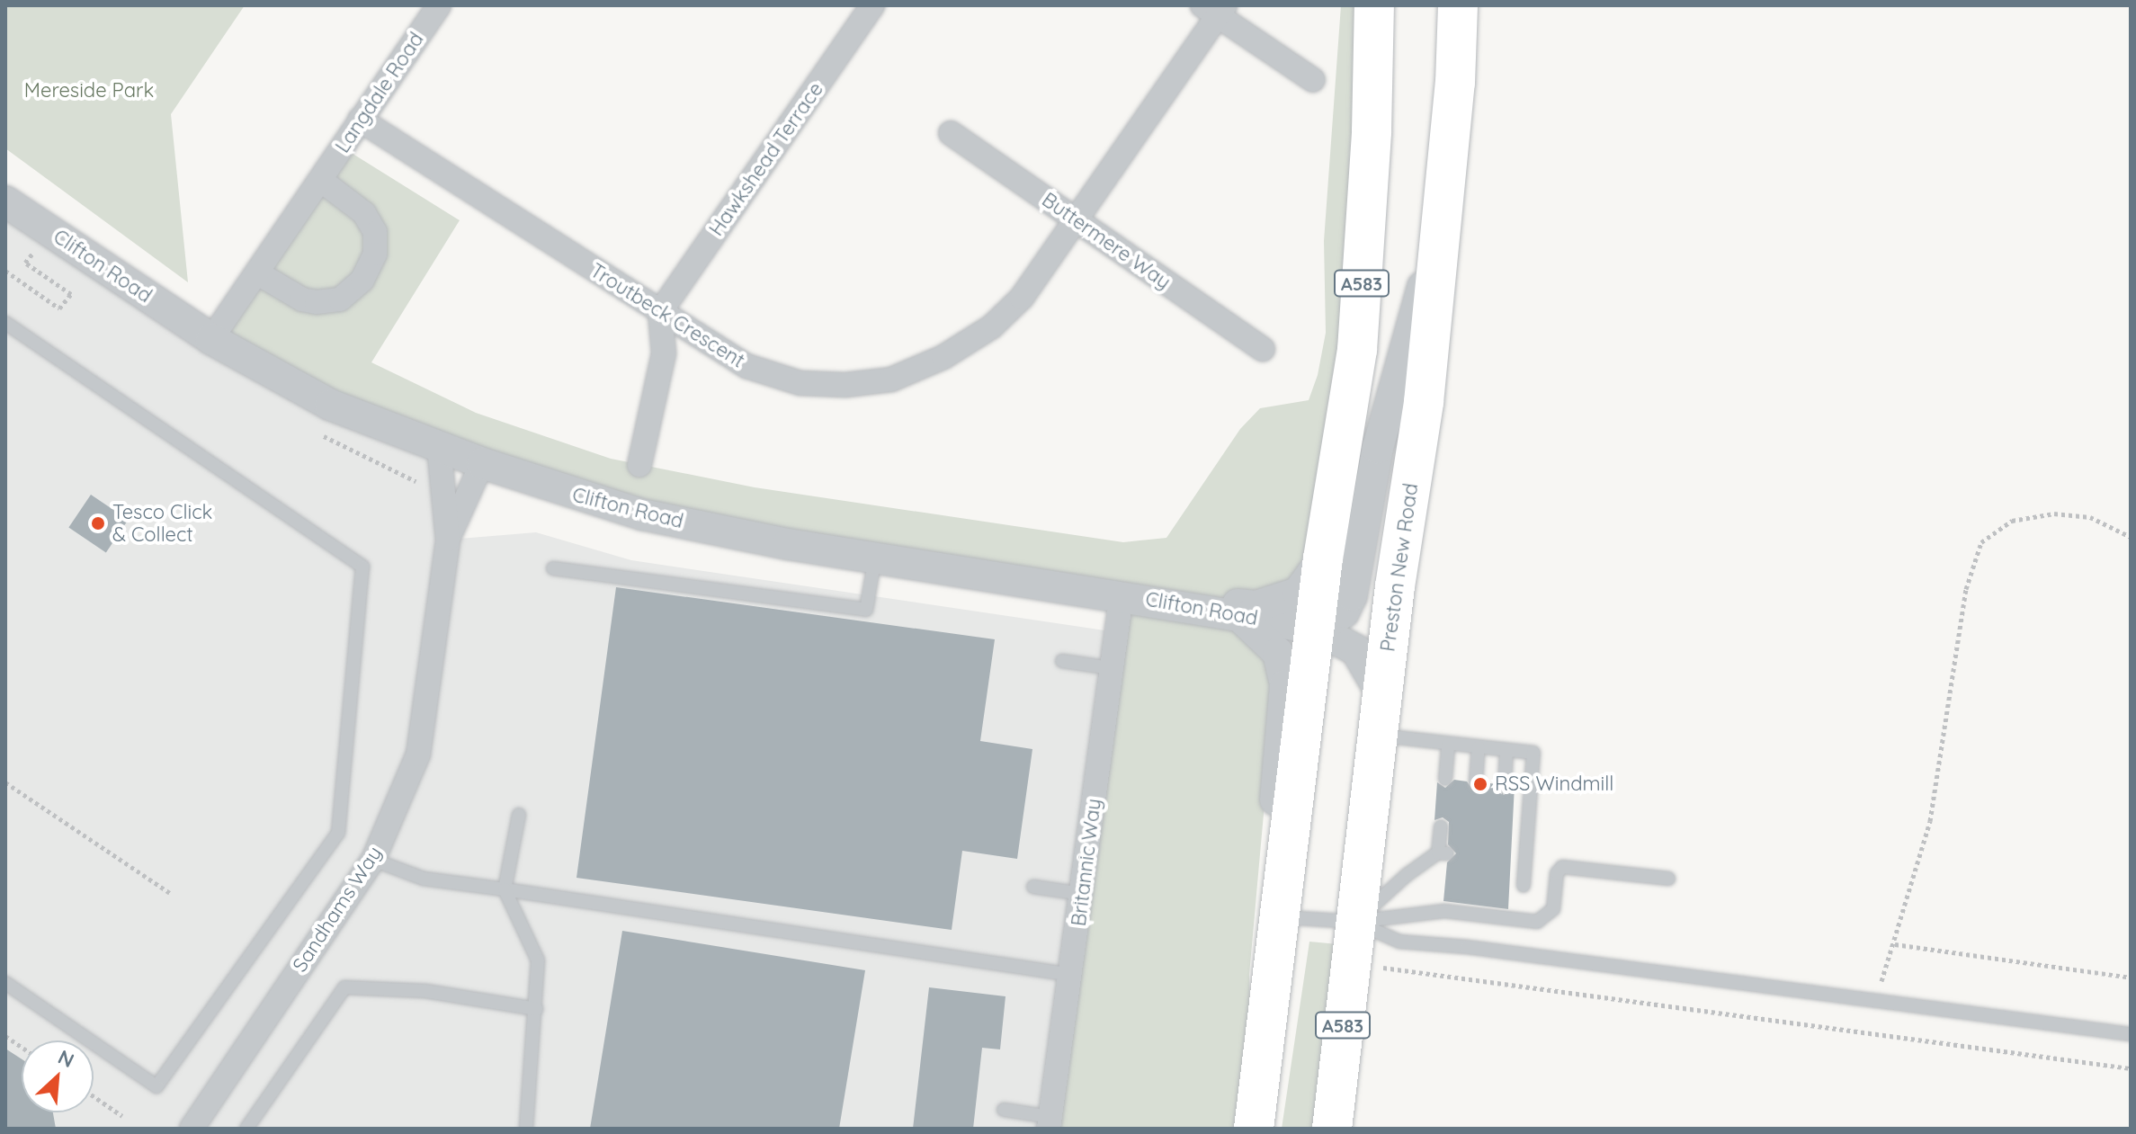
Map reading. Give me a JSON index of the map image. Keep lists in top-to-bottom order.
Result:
{
  "streets": {
    "highway": ["A583", "Preston New Road"],
    "street": [
      "Langdale Road",
      "Hawkshead Terrace",
      "Buttermere Way",
      "Clifton Road",
      "Troutbeck Crescent",
      "Britannic Way",
      "Sandhams Way"
    ]
  },
  "crossings": [
    ["Langdale Road", "Clifton Road"],
    ["Langdale Road", "Troutbeck Crescent"],
    ["Hawkshead Terrace", "Troutbeck Crescent"],
    ["Buttermere Way", "Troutbeck Crescent"],
    ["Clifton Road", "A583"],
    ["Clifton Road", "Preston New Road"],
    ["Clifton Road", "Britannic Way"],
    ["Clifton Road", "Sandhams Way"],
    ["A583", "Preston New Road"]
  ],
  "parks": ["Mereside Park"],
  "places": ["Tesco Click & Collect", "RSS Windmill"],
  "north": "top right"
}
